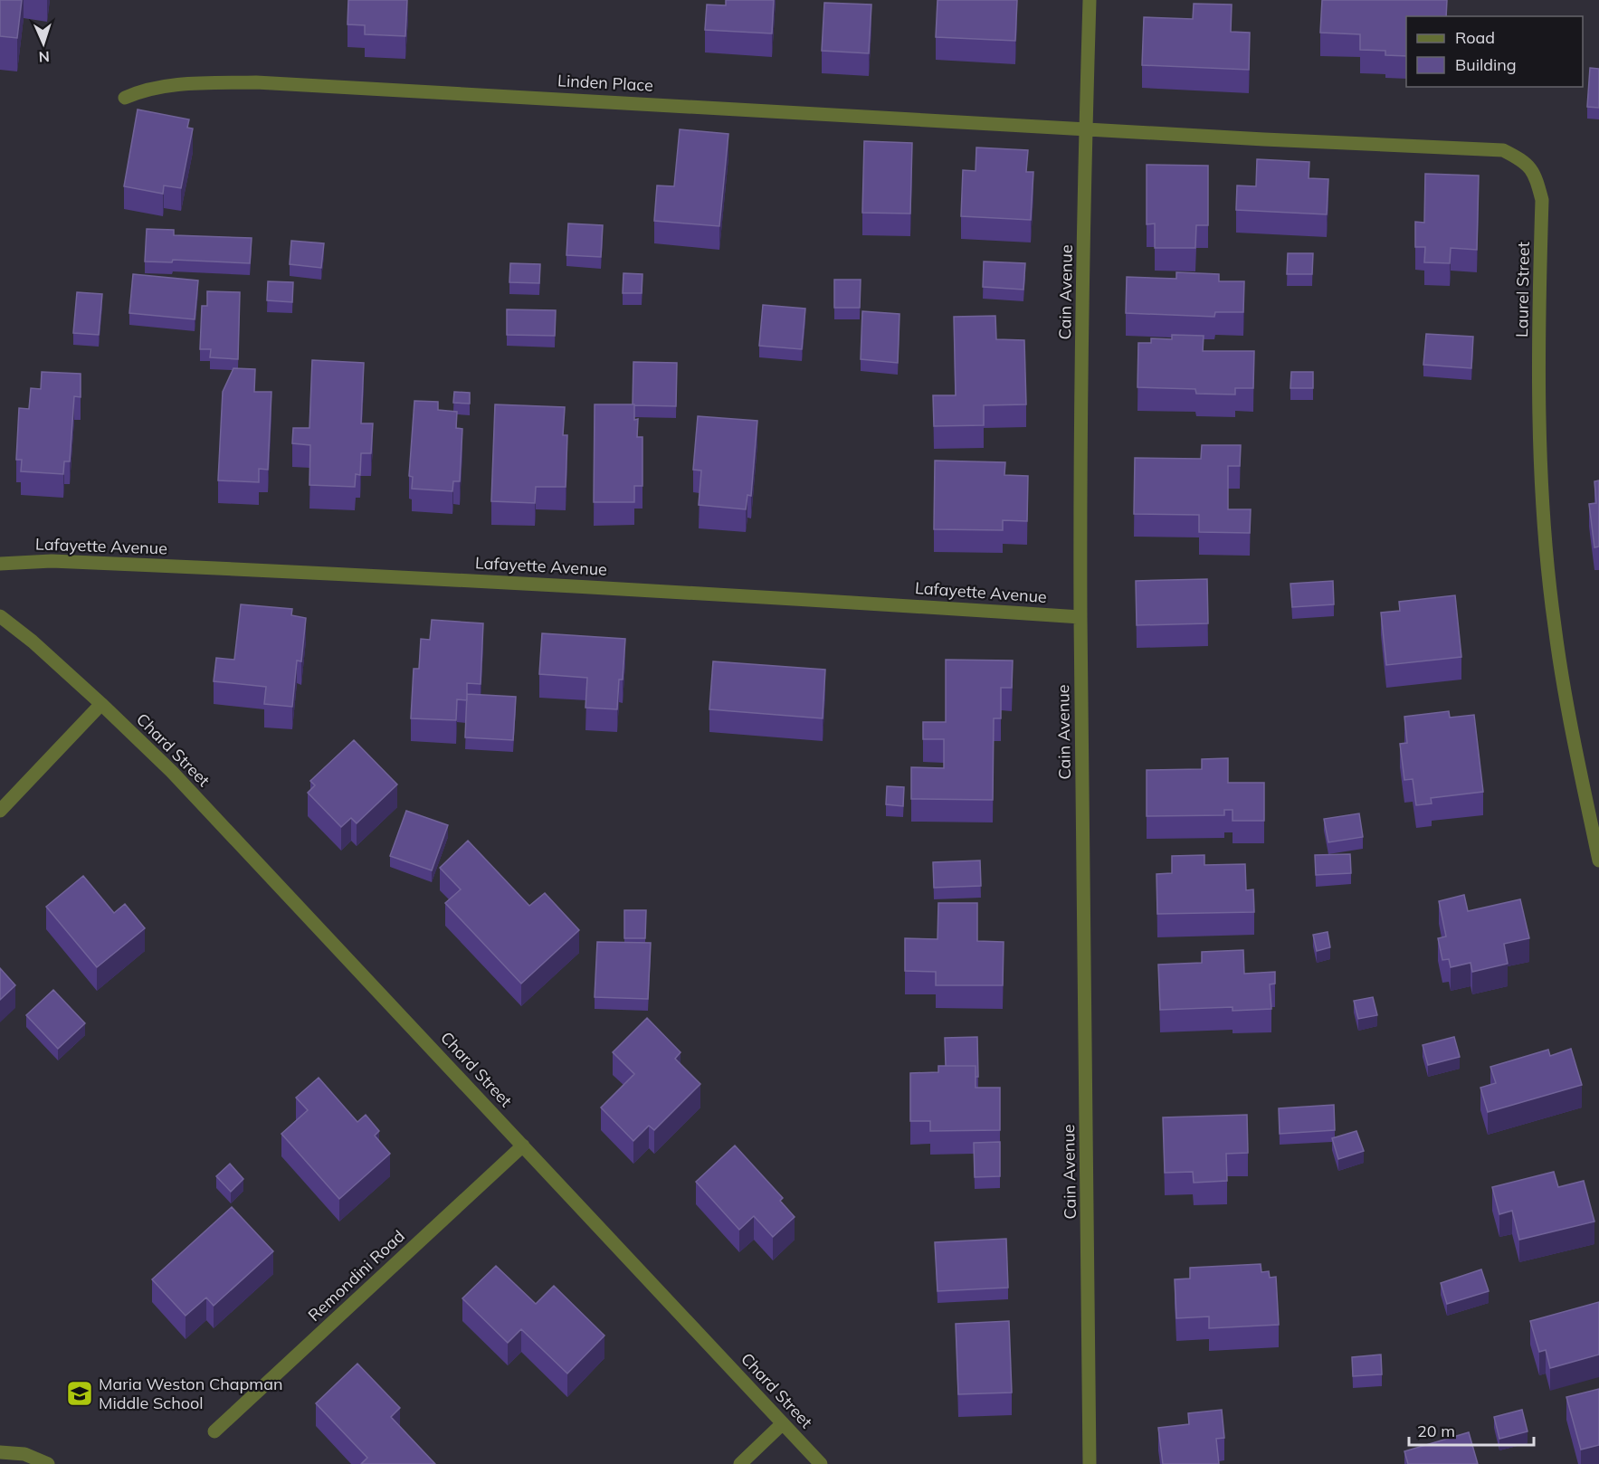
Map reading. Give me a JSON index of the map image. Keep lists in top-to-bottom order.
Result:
{
  "streets": {
    "street": [
      "Linden Place",
      "Laurel Street",
      "Cain Avenue",
      "Lafayette Avenue",
      "Chard Street",
      "Remondini Road"
    ]
  },
  "crossings": [
    ["Linden Place", "Laurel Street"],
    ["Linden Place", "Cain Avenue"],
    ["Laurel Street", "Cain Avenue"],
    ["Cain Avenue", "Lafayette Avenue"],
    ["Chard Street", "Remondini Road"]
  ],
  "places": {
    "school or university": ["Maria Weston Chapman Middle School"]
  },
  "legend": ["Road", "Building"],
  "scale_bar": "20 m",
  "north": "bottom"
}
